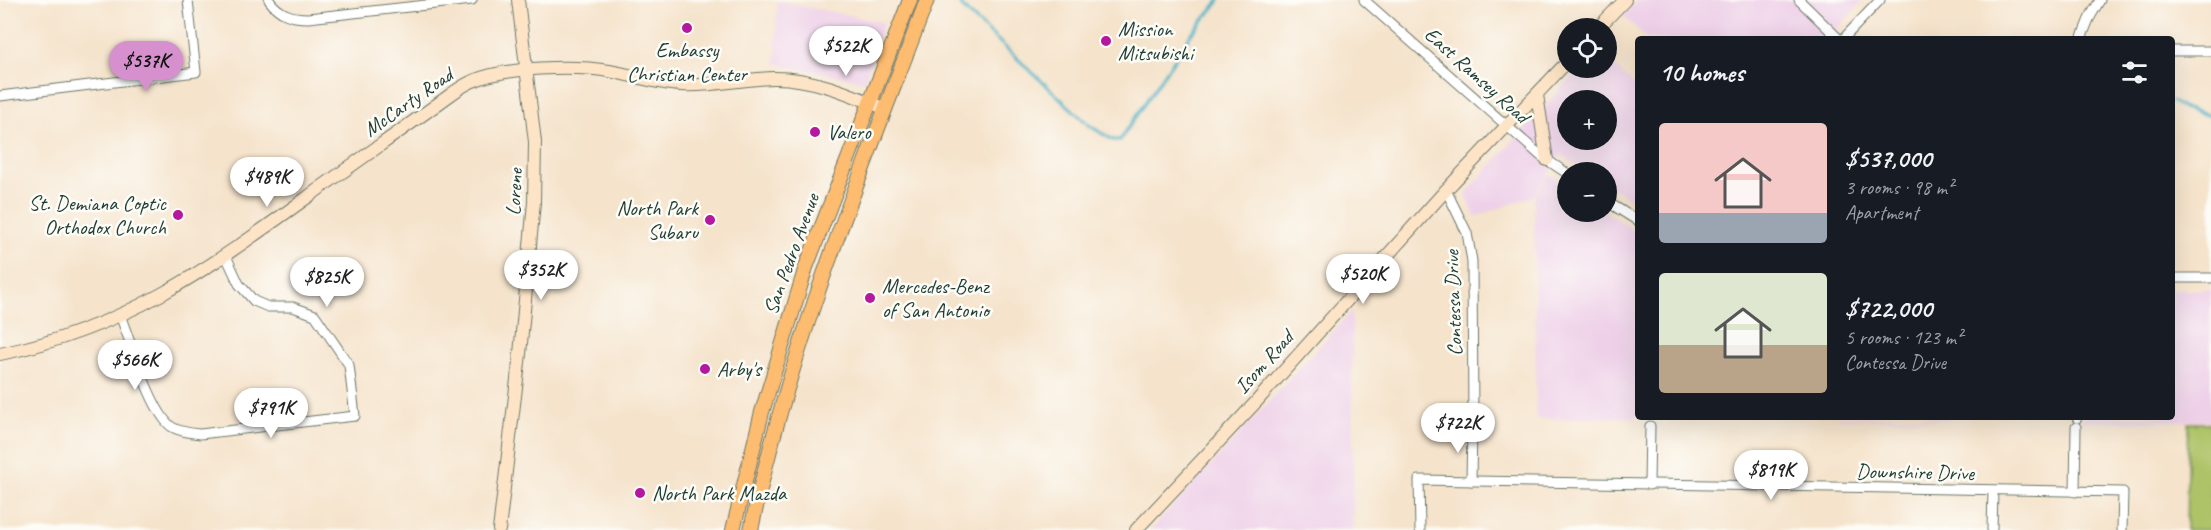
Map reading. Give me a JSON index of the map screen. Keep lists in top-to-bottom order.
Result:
{
  "streets": {
    "main road": ["San Pedro Avenue"],
    "street": [
      "East Ramsey Road",
      "McCarty Road",
      "Lorene",
      "Contessa Drive",
      "Isom Road",
      "Downshire Drive"
    ]
  },
  "crossings": [
    ["East Ramsey Road", "Isom Road"],
    ["McCarty Road", "Lorene"],
    ["McCarty Road", "San Pedro Avenue"],
    ["Contessa Drive", "Isom Road"],
    ["Contessa Drive", "Downshire Drive"]
  ],
  "places": [
    "Embassy Christian Center",
    "Mission Mitsubishi",
    "Valero",
    "St. Demiana Coptic Orthodox Church",
    "North Park Subaru",
    "Mercedes-Benz of San Antonio",
    "Arby's",
    "North Park Mazda"
  ],
  "page": {
    "map_buttons": ["+", "−"],
    "price": [
      "$522K",
      "$537K",
      "$489K",
      "$352K",
      "$520K",
      "$825K",
      "$566K",
      "$791K",
      "$722K",
      "$819K"
    ],
    "heading": "10 homes",
    "list": [
      {
        "name": "$537,000",
        "note": "3 rooms · 98 m² · Apartment"
      },
      {
        "name": "$722,000",
        "note": "5 rooms · 123 m² · Contessa Drive"
      }
    ]
  }
}
